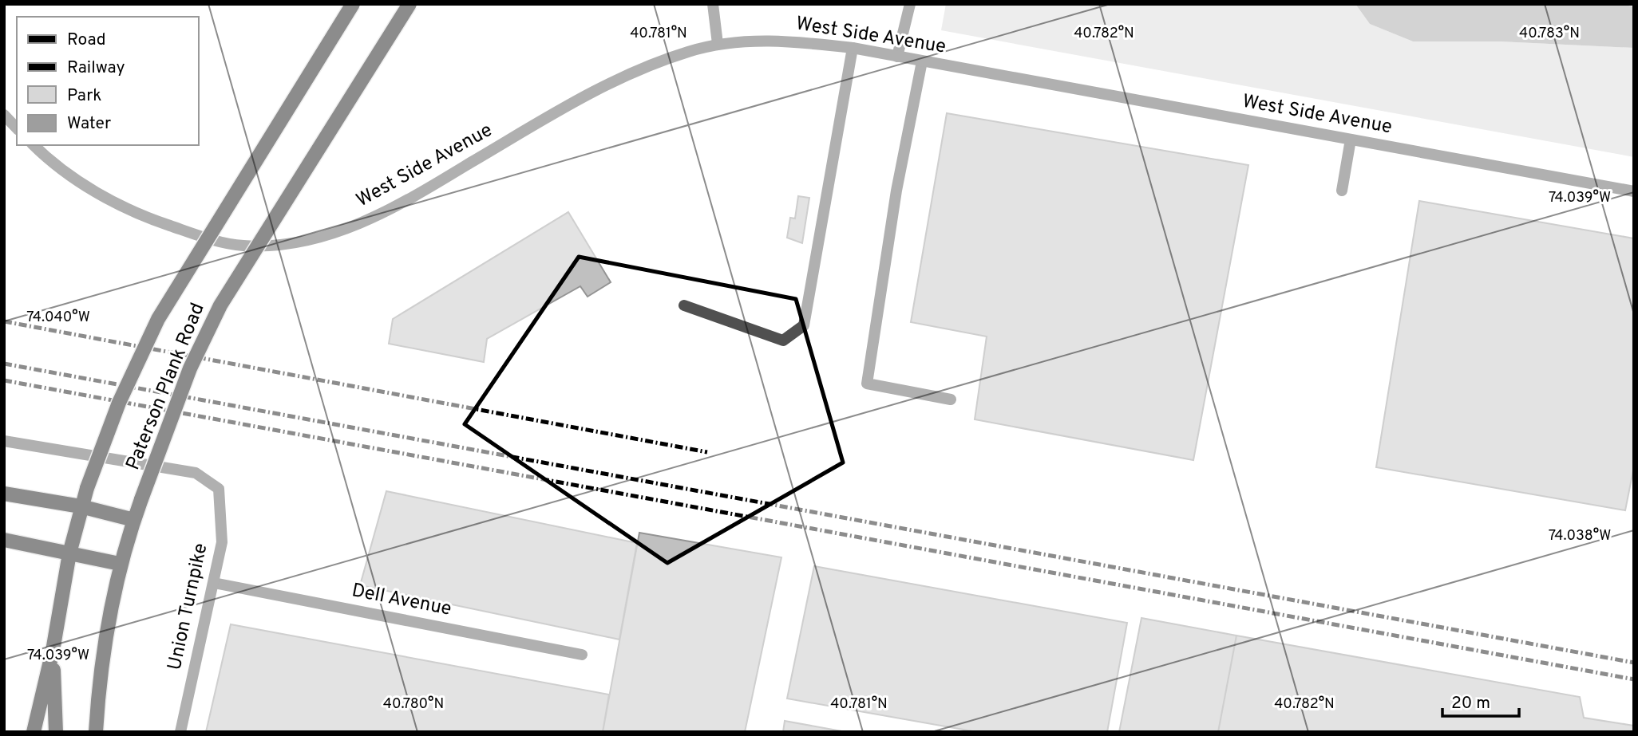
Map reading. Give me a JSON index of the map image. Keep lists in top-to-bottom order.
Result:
{
  "streets": {
    "main road": ["Paterson Plank Road"],
    "street": ["West Side Avenue", "Dell Avenue", "Union Turnpike"]
  },
  "crossings": [
    ["Dell Avenue", "Union Turnpike"]
  ],
  "legend": [
    "Road",
    "Railway",
    "Park",
    "Water"
  ],
  "scale_bar": "20 m",
  "coordinates": [
    "40.781°N",
    "40.782°N",
    "40.783°N",
    "74.039°W",
    "74.040°W",
    "74.038°W",
    "40.780°N"
  ]
}
